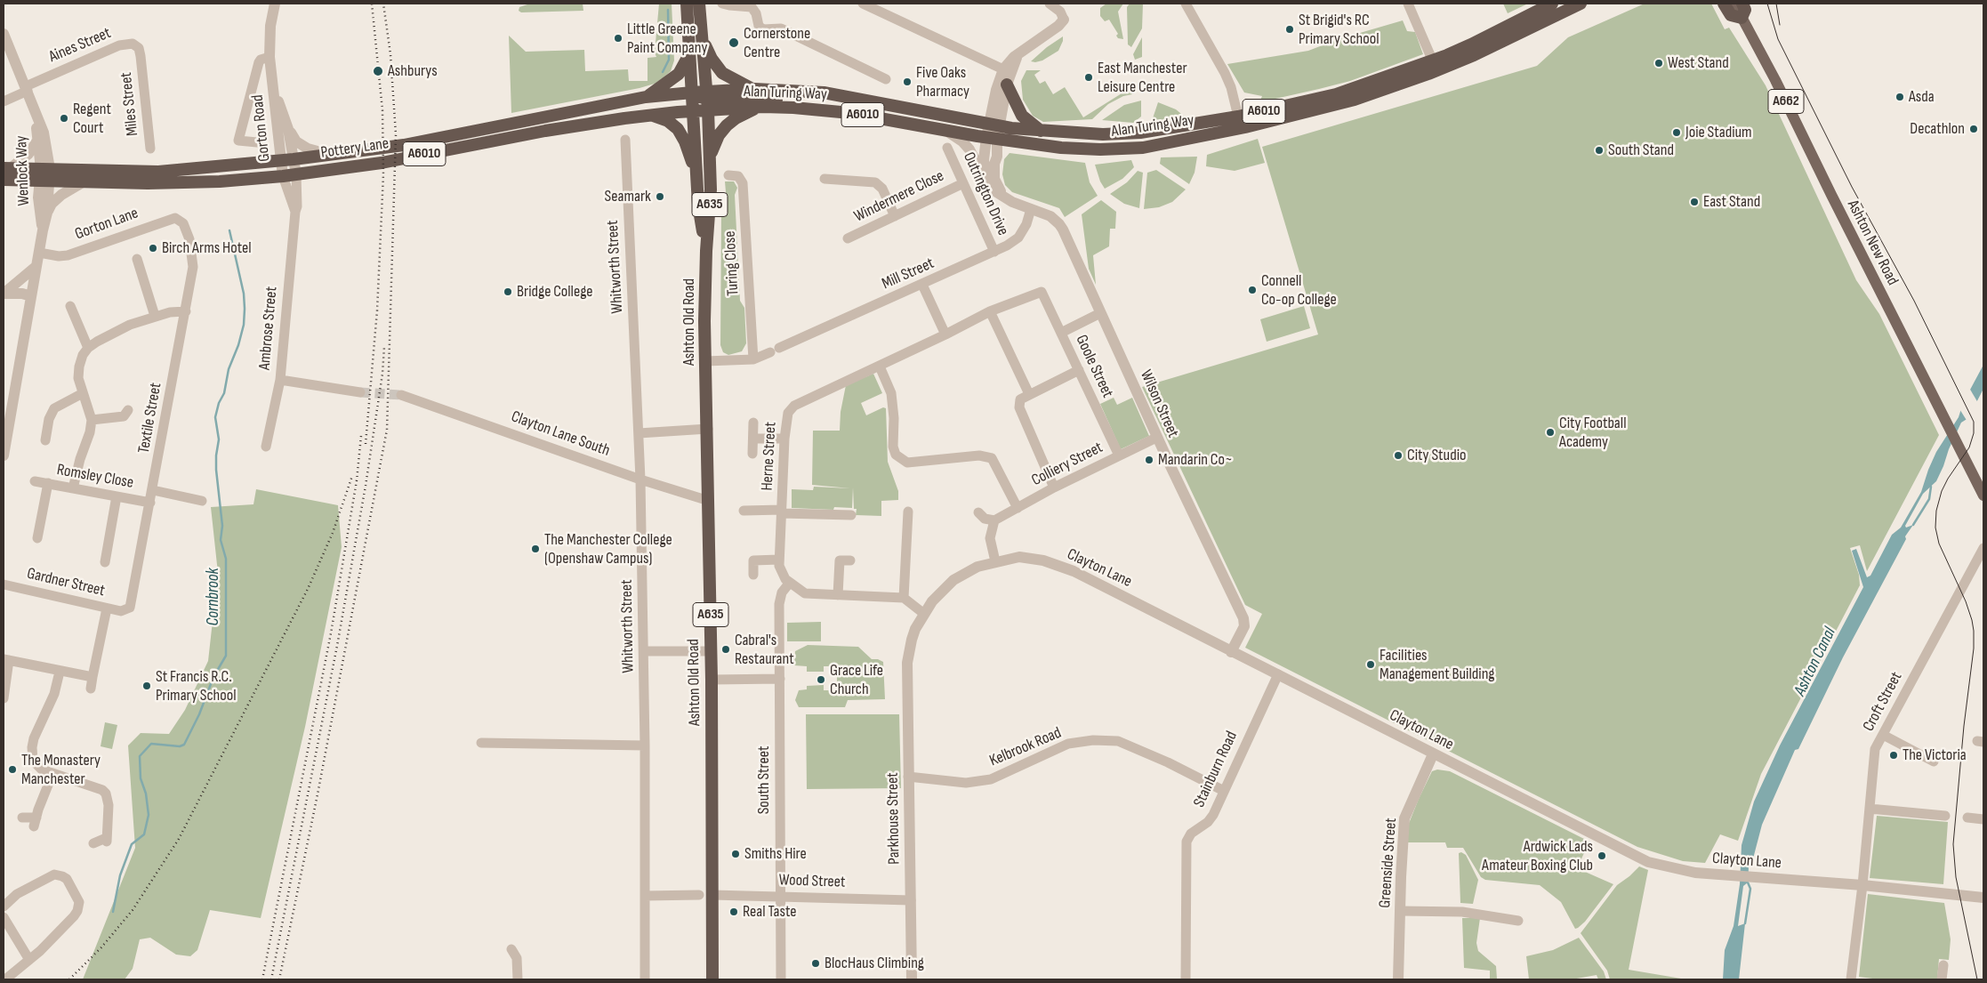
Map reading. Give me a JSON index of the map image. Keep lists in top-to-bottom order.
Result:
{
  "streets": {
    "highway": [
      "Alan Turing Way",
      "A6010",
      "Pottery Lane",
      "A635",
      "Ashton Old Road"
    ],
    "main road": ["A662", "Ashton New Road"],
    "street": [
      "Aines Street",
      "Miles Street",
      "Gorton Road",
      "Wenlock Way",
      "Outrington Drive",
      "Windermere Close",
      "Gorton Lane",
      "Turing Close",
      "Whitworth Street",
      "Mill Street",
      "Ambrose Street",
      "Goole Street",
      "Wilson Street",
      "Textile Street",
      "Clayton Lane South",
      "Herne Street",
      "Colliery Street",
      "Romsley Close",
      "Clayton Lane",
      "Gardner Street",
      "Croft Street",
      "Kelbrook Road",
      "Stainburn Road",
      "South Street",
      "Parkhouse Street",
      "Greenside Street",
      "Wood Street"
    ]
  },
  "crossings": [
    ["Aines Street", "Miles Street"],
    ["Aines Street", "Wenlock Way"],
    ["Alan Turing Way", "Pottery Lane"],
    ["Alan Turing Way", "Ashton Old Road"],
    ["Alan Turing Way", "Wilson Street"],
    ["Gorton Road", "Pottery Lane"],
    ["Gorton Road", "Ambrose Street"],
    ["Pottery Lane", "Wenlock Way"],
    ["Pottery Lane", "Ashton Old Road"],
    ["Pottery Lane", "Ambrose Street"],
    ["Wenlock Way", "Gorton Lane"],
    ["Outrington Drive", "Windermere Close"],
    ["Outrington Drive", "Mill Street"],
    ["Gorton Lane", "Textile Street"],
    ["Turing Close", "Mill Street"],
    ["Whitworth Street", "Clayton Lane South"],
    ["Mill Street", "Wilson Street"],
    ["Ashton Old Road", "Clayton Lane South"],
    ["Ashton Old Road", "Wood Street"],
    ["Goole Street", "Herne Street"],
    ["Goole Street", "Colliery Street"],
    ["Wilson Street", "Colliery Street"],
    ["Wilson Street", "Clayton Lane"],
    ["Textile Street", "Romsley Close"],
    ["Textile Street", "Gardner Street"],
    ["Herne Street", "South Street"],
    ["Clayton Lane", "Croft Street"],
    ["Clayton Lane", "Stainburn Road"],
    ["Clayton Lane", "Parkhouse Street"],
    ["Clayton Lane", "Greenside Street"],
    ["Kelbrook Road", "Stainburn Road"],
    ["Kelbrook Road", "Parkhouse Street"],
    ["South Street", "Wood Street"],
    ["Parkhouse Street", "Wood Street"]
  ],
  "water": ["Cornbrook", "Ashton Canal"],
  "places": [
    "St Brigid's RC Primary School",
    "Little Greene Paint Company",
    "Cornerstone Centre",
    "West Stand",
    "Ashburys",
    "East Manchester Leisure Centre",
    "Five Oaks Pharmacy",
    "Asda",
    "Regent Court",
    "Decathlon",
    "Joie Stadium",
    "South Stand",
    "Seamark",
    "East Stand",
    "Birch Arms Hotel",
    "Connell Co-op College",
    "Bridge College",
    "City Football Academy",
    "City Studio",
    "Mandarin Co~",
    "The Manchester College (Openshaw Campus)",
    "Cabral's Restaurant",
    "Facilities Management Building",
    "Grace Life Church",
    "St Francis R.C. Primary School",
    "The Victoria",
    "The Monastery Manchester",
    "Smiths Hire",
    "Ardwick Lads Amateur Boxing Club",
    "Real Taste",
    "BlocHaus Climbing"
  ]
}
